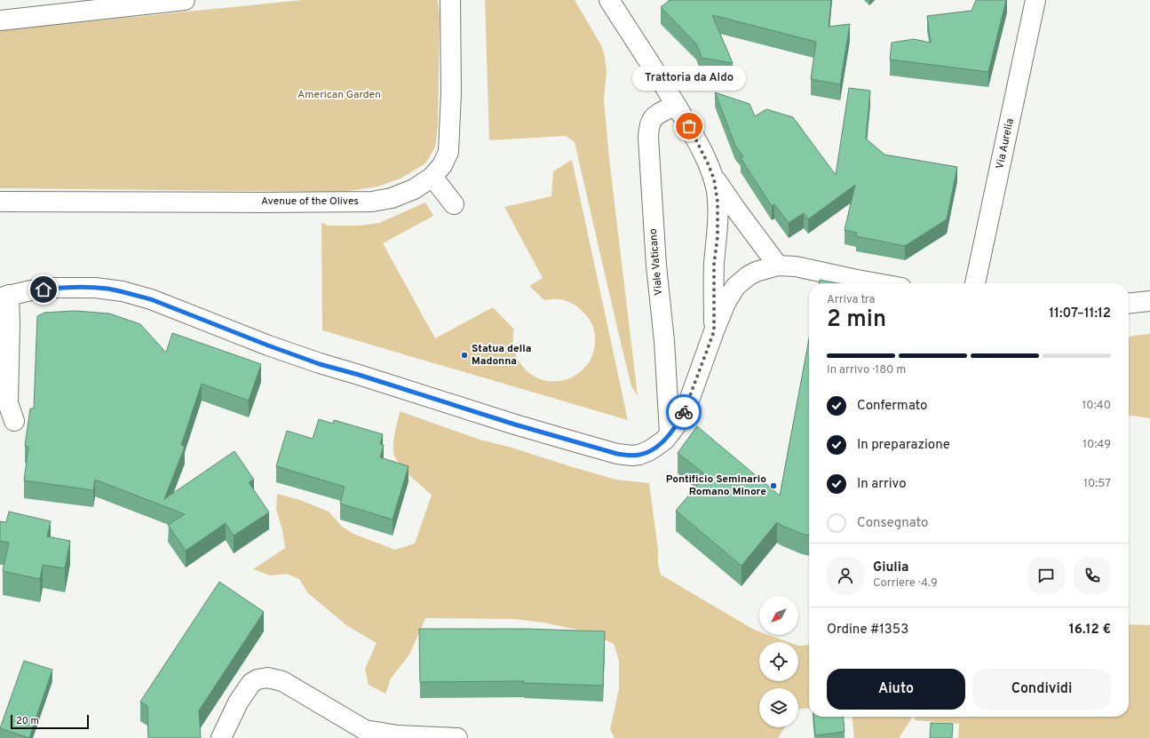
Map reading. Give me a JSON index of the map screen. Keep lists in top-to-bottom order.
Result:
{
  "streets": {
    "street": ["Via Aurelia", "Avenue of the Olives", "Viale Vaticano"]
  },
  "parks": ["American Garden"],
  "places": ["Trattoria da Aldo", "Statua della Madonna", "Pontificio Seminario Romano Minore"],
  "scale_bar": "20 m",
  "north": "bottom left",
  "page": {
    "bubble": "Trattoria da Aldo",
    "heading": ["2 min", "Arriva tra", "11:07–11:12"],
    "panel": [
      "Giulia",
      "Corriere · 4.9",
      "Ordine #1353",
      "16.12 €"
    ],
    "bar": "In arrivo · 180 m",
    "list": [
      ["Confermato", "10:40"],
      ["In preparazione", "10:49"],
      ["In arrivo", "10:57"],
      "Consegnato"
    ],
    "buttons": ["Aiuto", "Condividi"],
    "scale": "20 m"
  }
}
